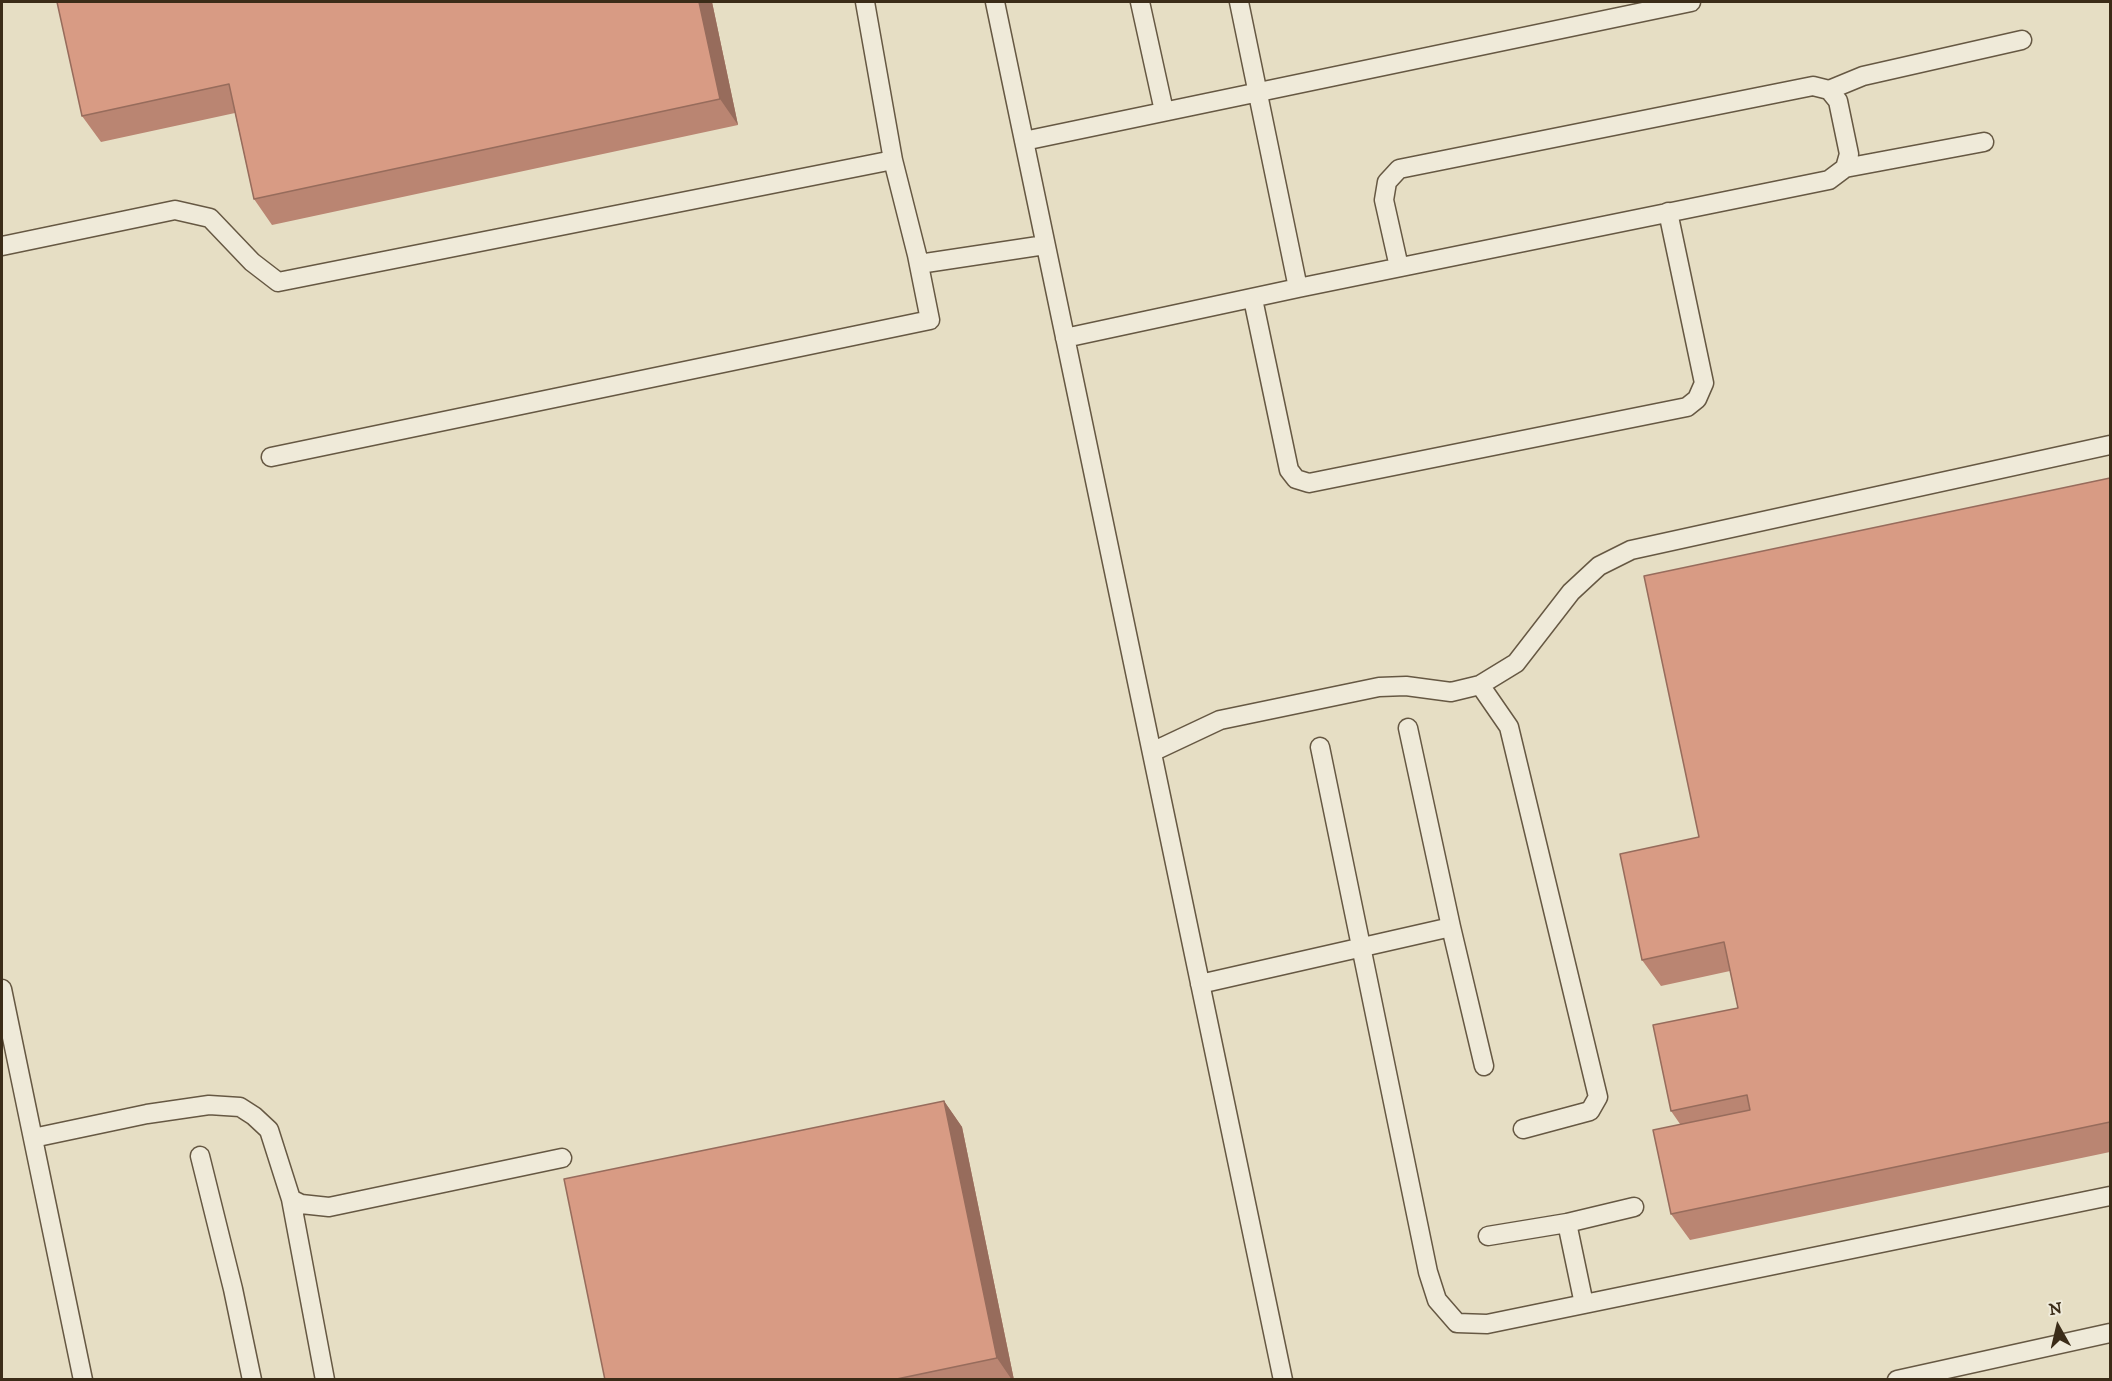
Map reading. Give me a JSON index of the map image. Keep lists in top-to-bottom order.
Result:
{
  "north": "top"
}
